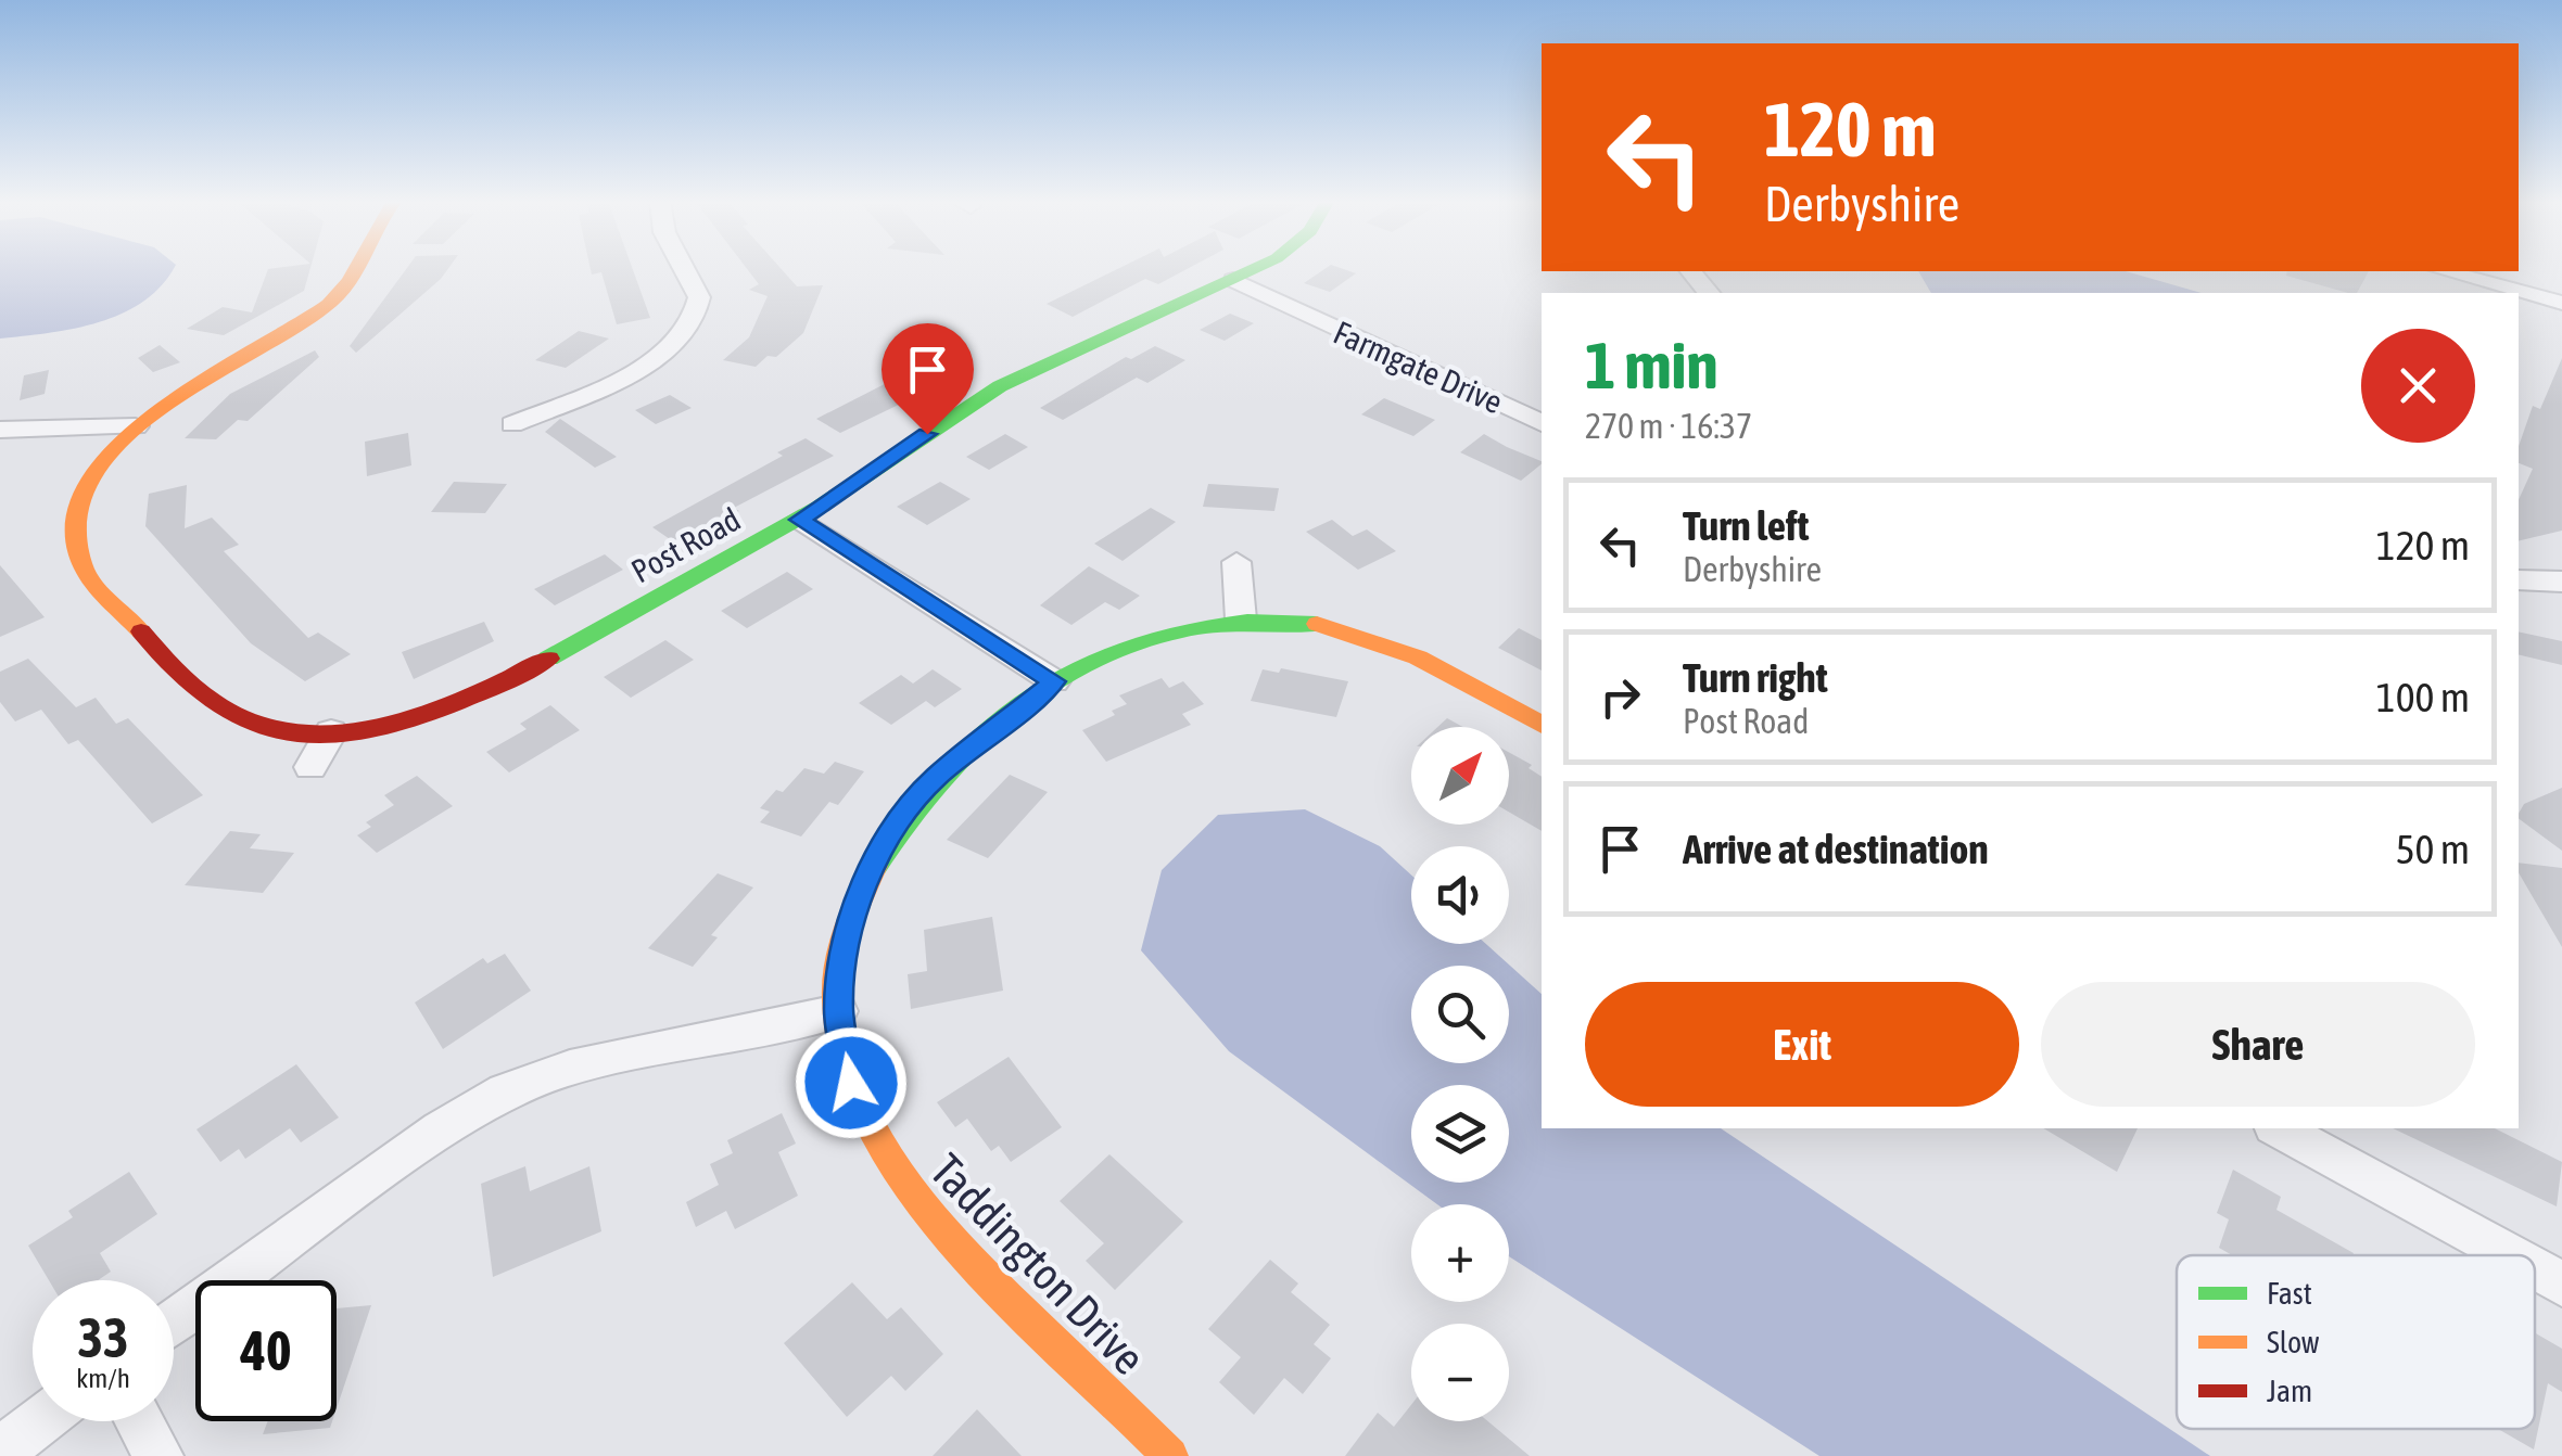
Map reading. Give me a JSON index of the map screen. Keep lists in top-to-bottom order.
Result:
{
  "streets": {
    "street": ["Farmgate Drive", "Post Road", "Taddington Drive"]
  },
  "crossings": [
    ["Farmgate Drive", "Post Road"]
  ],
  "legend": ["Fast", "Slow", "Jam"],
  "north": "top right",
  "page": {
    "turn": ["120 m", "Derbyshire"],
    "heading": ["1 min", "270 m · 16:37"],
    "list": [
      {
        "name": "Turn left",
        "note": "Derbyshire",
        "value": "120 m"
      },
      {
        "name": "Turn right",
        "note": "Post Road",
        "value": "100 m"
      },
      {
        "name": "Arrive at destination",
        "value": "50 m"
      }
    ],
    "map_buttons": ["+", "−"],
    "buttons": ["Exit", "Share"],
    "speed": "33 km/h",
    "limit": "40"
  }
}
